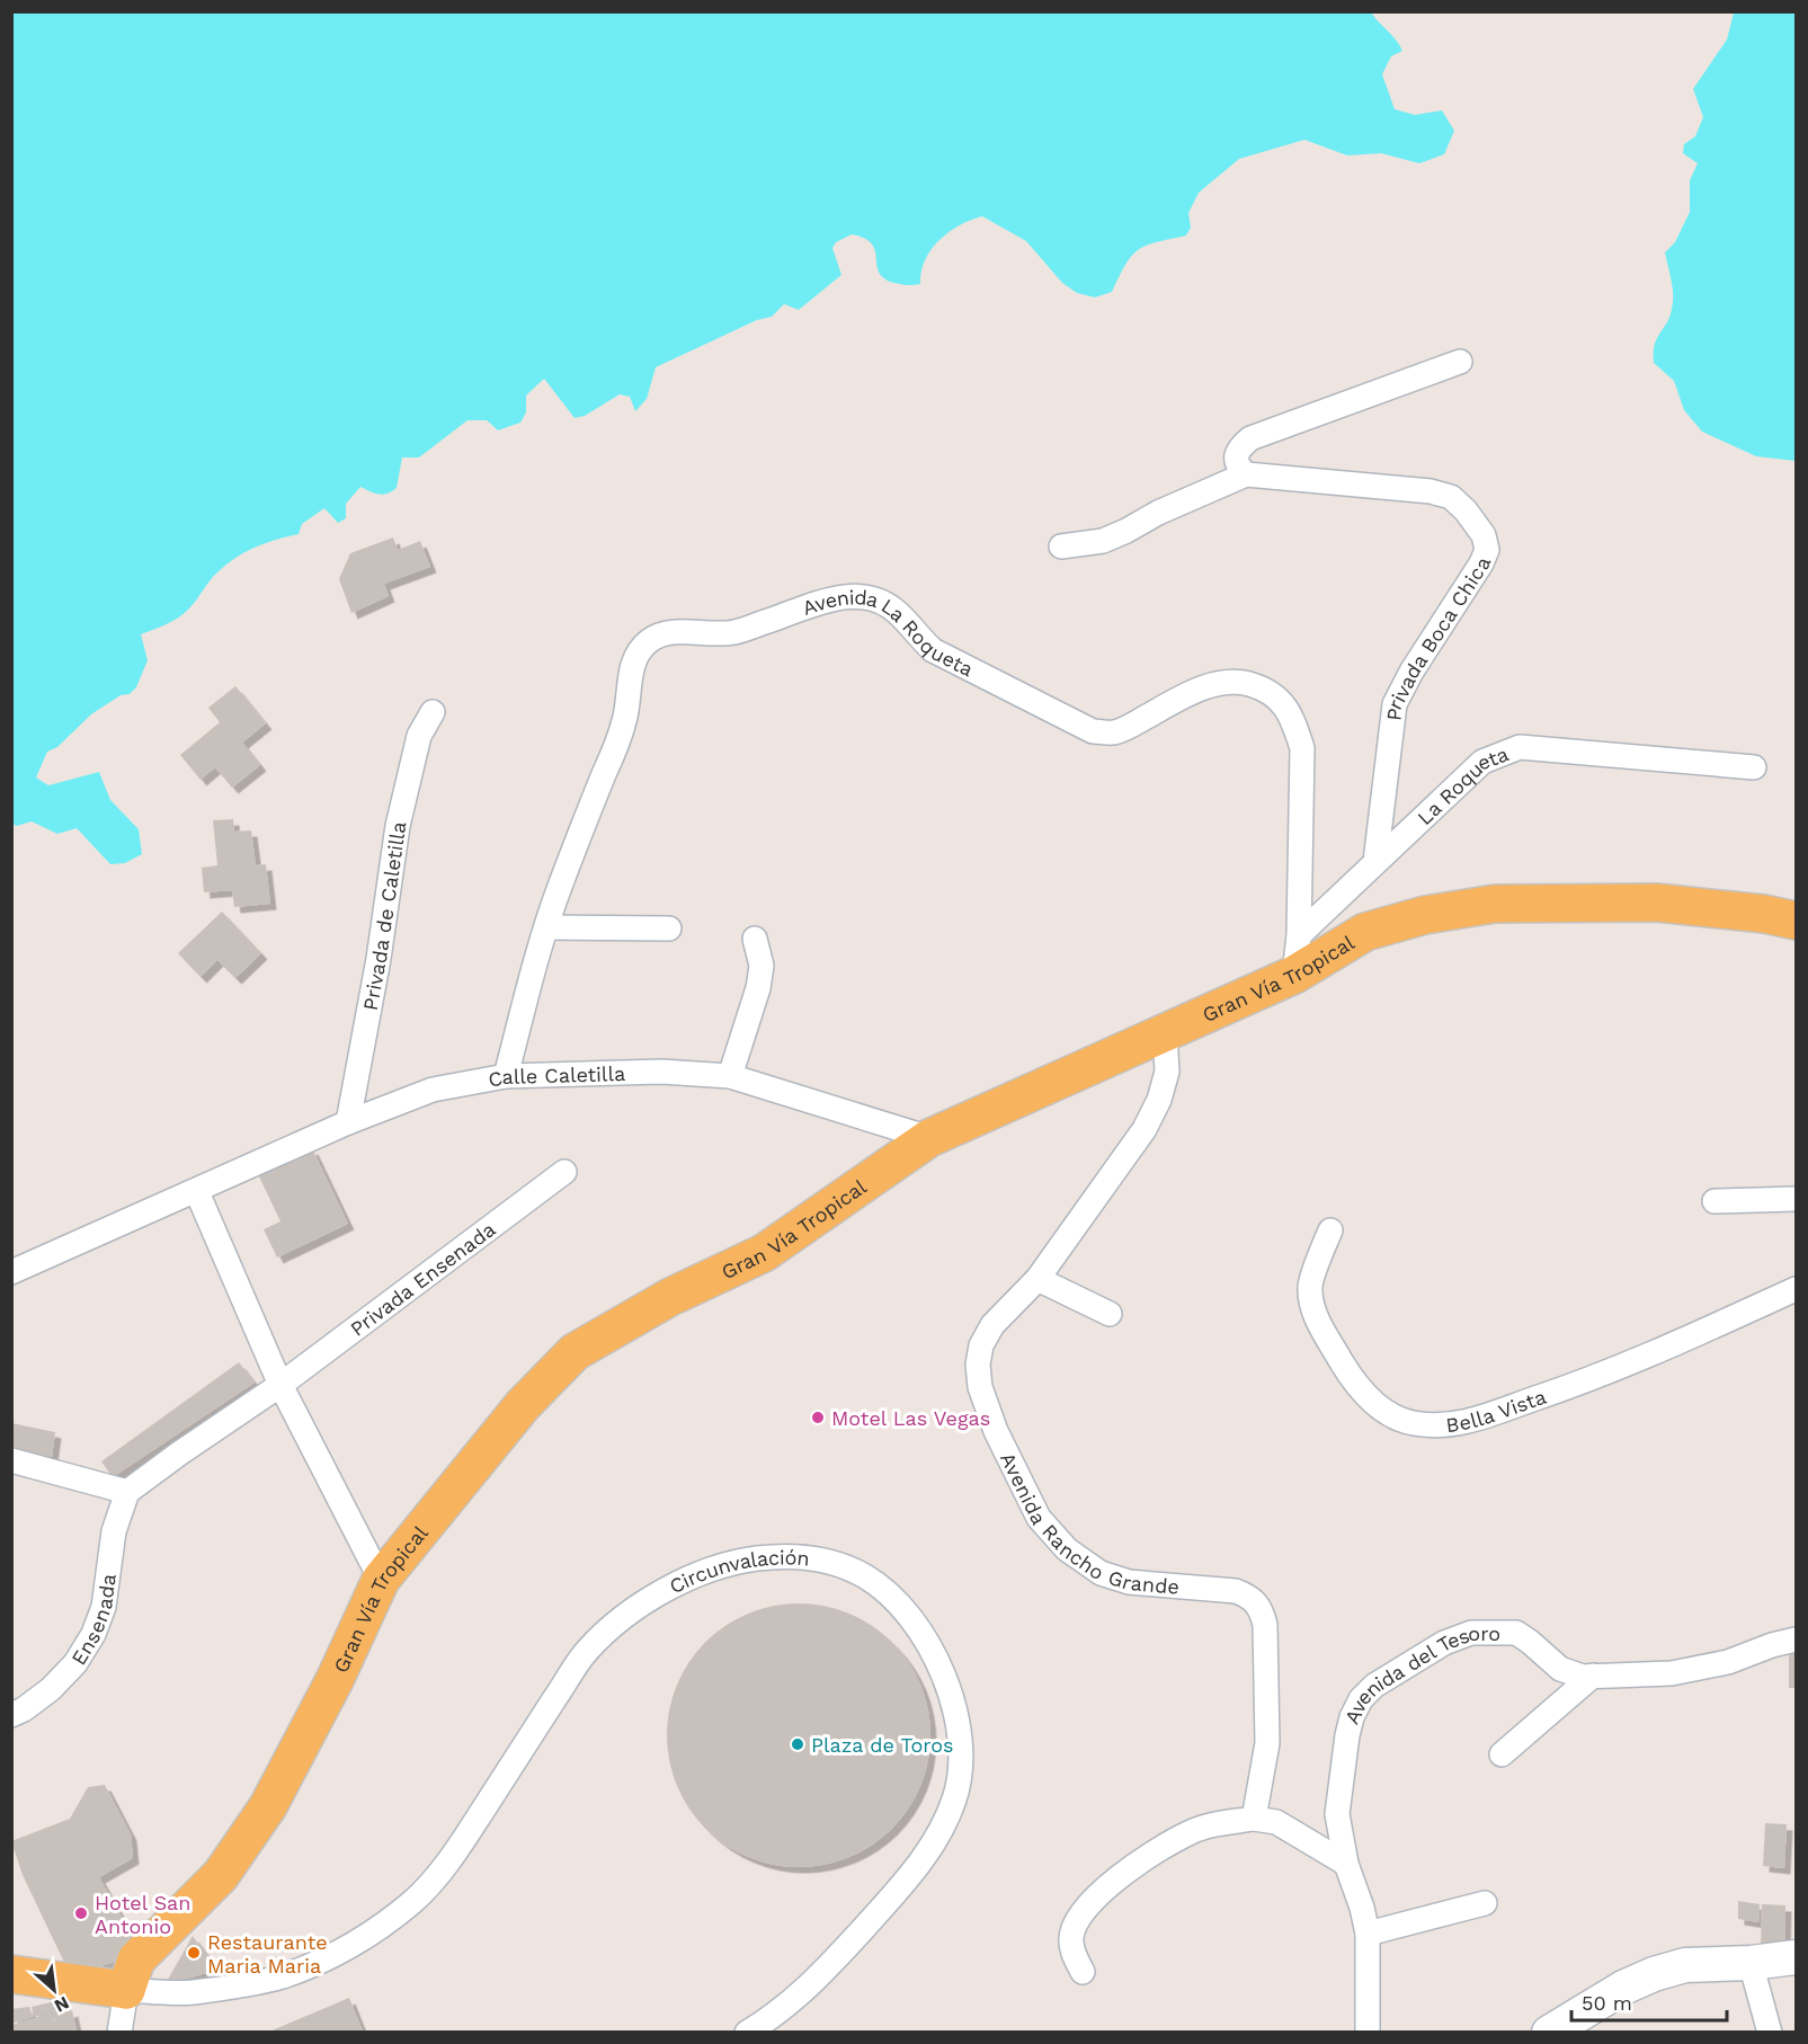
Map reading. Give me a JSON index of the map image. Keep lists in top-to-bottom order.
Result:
{
  "streets": {
    "main road": ["Gran Vía Tropical"],
    "street": [
      "Privada Boca Chica",
      "Avenida La Roqueta",
      "La Roqueta",
      "Privada de Caletilla",
      "Calle Caletilla",
      "Privada Ensenada",
      "Bella Vista",
      "Avenida Rancho Grande",
      "Circunvalación",
      "Ensenada",
      "Avenida del Tesoro"
    ]
  },
  "crossings": [
    ["Privada Boca Chica", "La Roqueta"],
    ["Avenida La Roqueta", "La Roqueta"],
    ["Avenida La Roqueta", "Gran Vía Tropical"],
    ["Avenida La Roqueta", "Calle Caletilla"],
    ["Privada de Caletilla", "Calle Caletilla"],
    ["Gran Vía Tropical", "Calle Caletilla"],
    ["Gran Vía Tropical", "Avenida Rancho Grande"],
    ["Gran Vía Tropical", "Circunvalación"]
  ],
  "places": [
    "Motel Las Vegas",
    "Plaza de Toros",
    "Hotel San Antonio",
    "Restaurante Maria Maria"
  ],
  "scale_bar": "50 m",
  "north": "bottom right"
}
